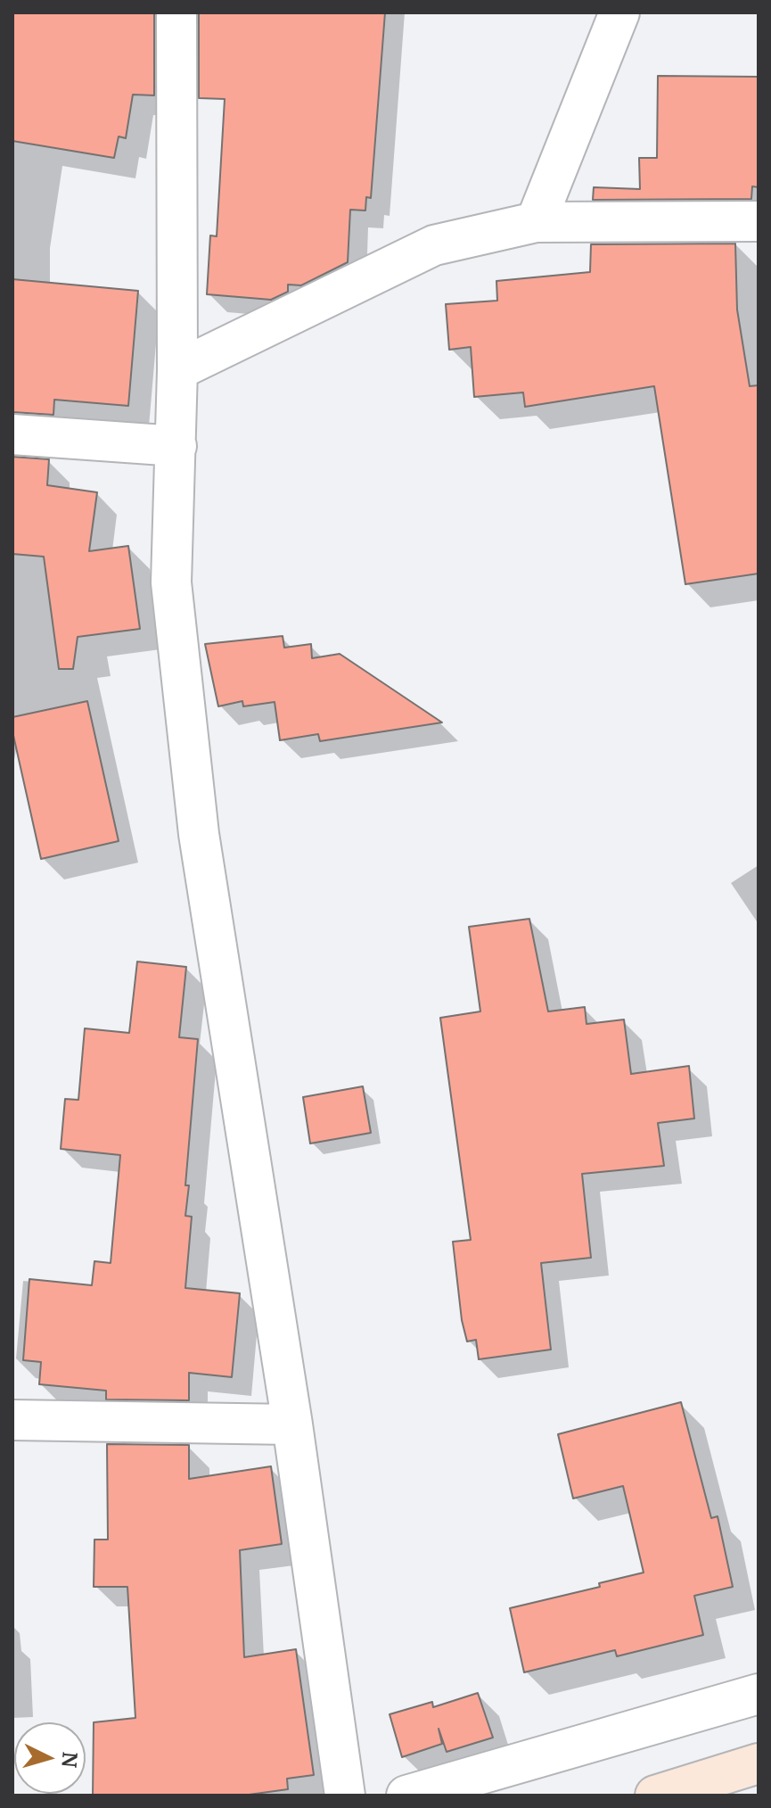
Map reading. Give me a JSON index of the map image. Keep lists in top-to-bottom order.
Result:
{
  "north": "right"
}
